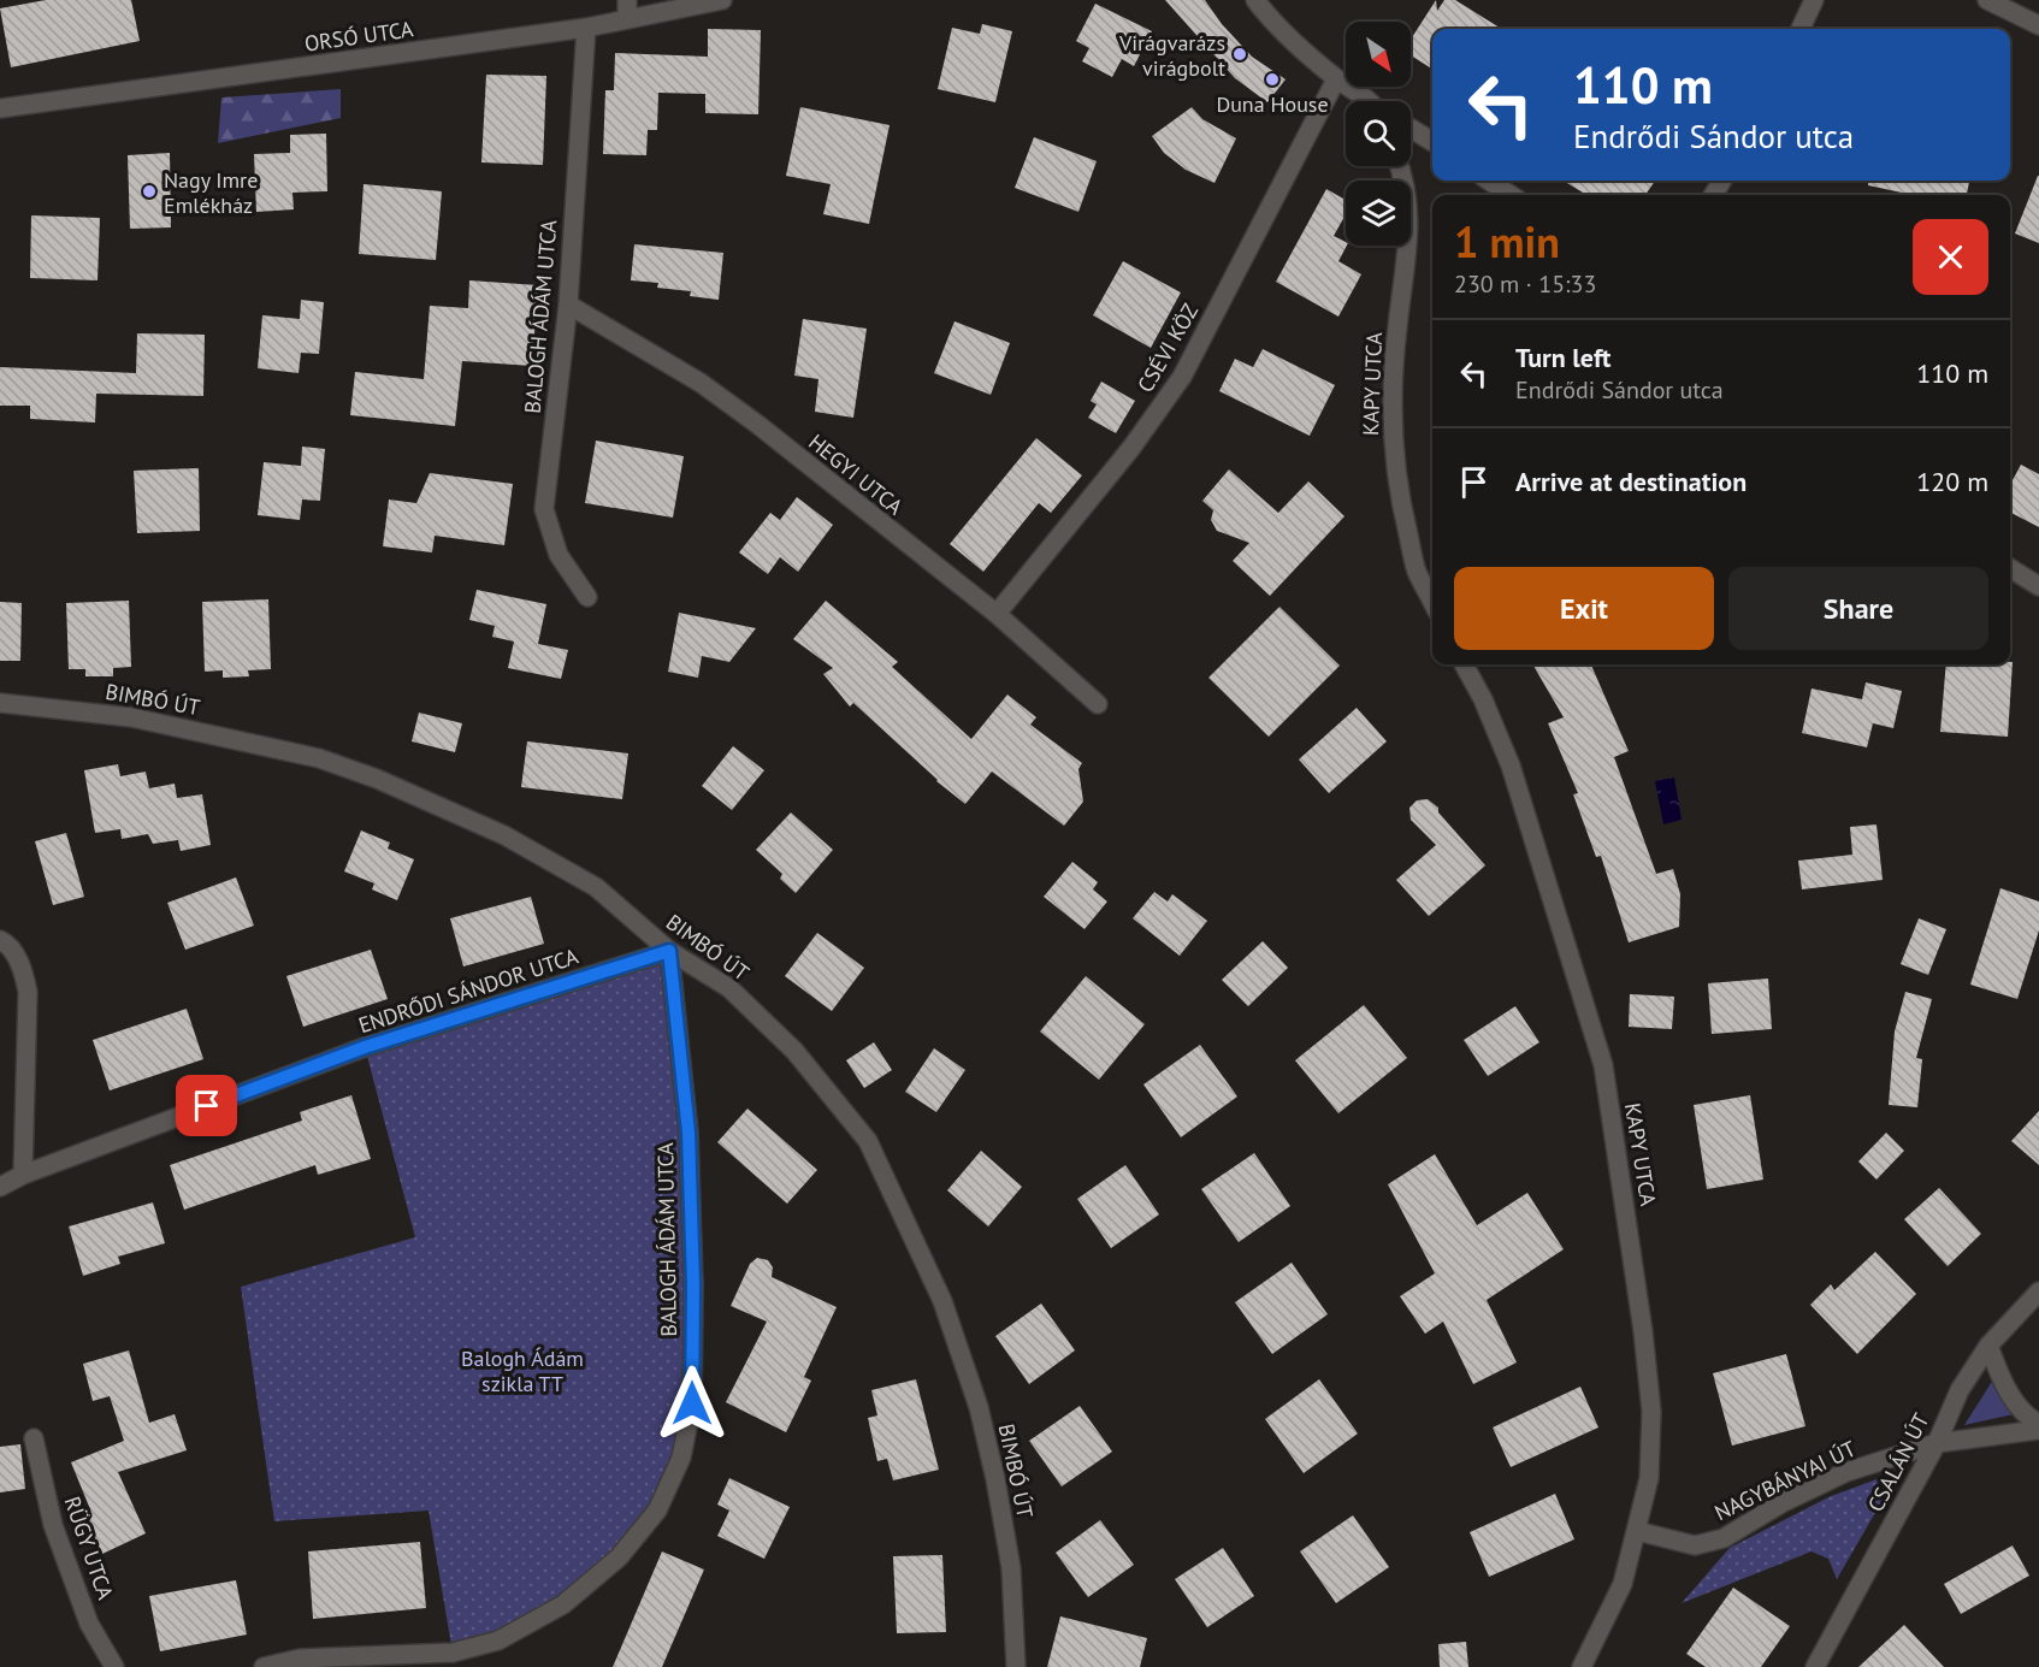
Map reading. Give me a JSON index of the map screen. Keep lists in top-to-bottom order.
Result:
{
  "streets": {
    "street": [
      "ORSÓ UTCA",
      "BALOGH ÁDÁM UTCA",
      "CSÉVI KÖZ",
      "KAPY UTCA",
      "HEGYI UTCA",
      "BIMBÓ ÚT",
      "ENDRŐDI SÁNDOR UTCA",
      "CSALÁN ÚT",
      "NAGYBÁNYAI ÚT",
      "RÜGY UTCA"
    ]
  },
  "crossings": [
    ["ORSÓ UTCA", "BALOGH ÁDÁM UTCA"],
    ["BALOGH ÁDÁM UTCA", "HEGYI UTCA"],
    ["BALOGH ÁDÁM UTCA", "BIMBÓ ÚT"],
    ["BALOGH ÁDÁM UTCA", "ENDRŐDI SÁNDOR UTCA"],
    ["CSÉVI KÖZ", "HEGYI UTCA"],
    ["KAPY UTCA", "NAGYBÁNYAI ÚT"],
    ["BIMBÓ ÚT", "ENDRŐDI SÁNDOR UTCA"],
    ["CSALÁN ÚT", "NAGYBÁNYAI ÚT"]
  ],
  "parks": ["Balogh Ádám szikla TT"],
  "places": ["Virágvarázs virágbolt", "Duna House", "Nagy Imre Emlékház"],
  "north": "bottom right",
  "page": {
    "turn": ["110 m", "Endrődi Sándor utca"],
    "heading": ["1 min", "230 m · 15:33"],
    "list": [
      {
        "name": "Turn left",
        "note": "Endrődi Sándor utca",
        "value": "110 m"
      },
      {
        "name": "Arrive at destination",
        "value": "120 m"
      }
    ],
    "buttons": ["Exit", "Share"]
  }
}
